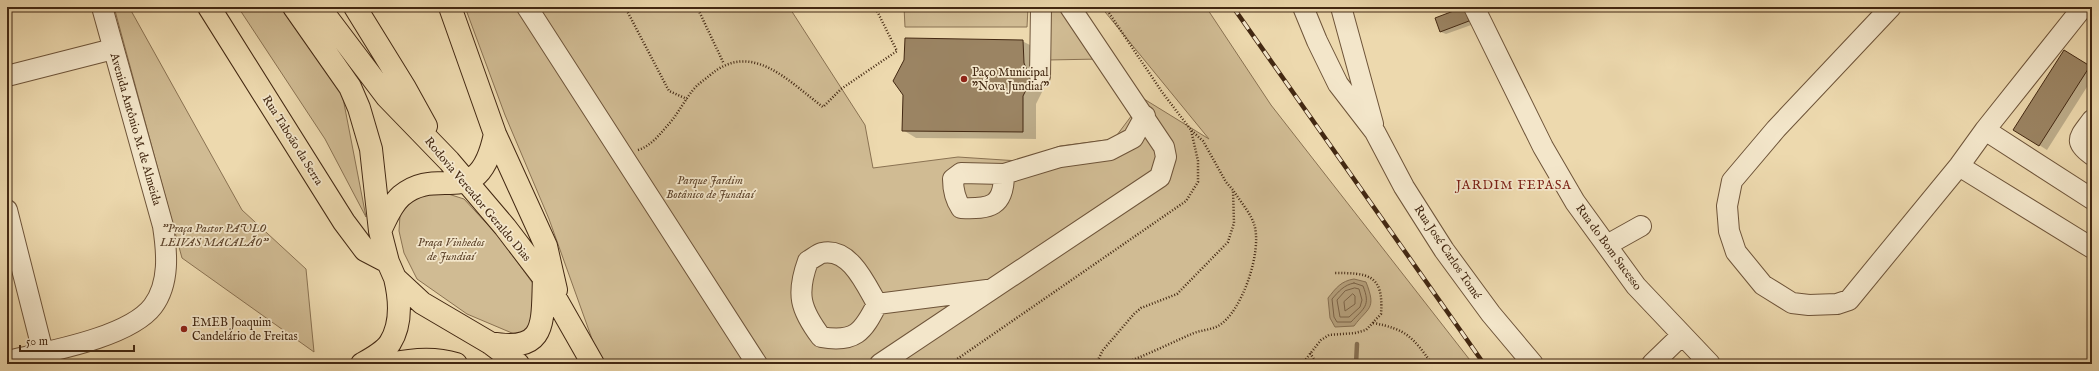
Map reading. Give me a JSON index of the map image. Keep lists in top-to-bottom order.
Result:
{
  "streets": {
    "main road": ["Rua Taboão da Serra", "Rodovia Vereador Geraldo Dias"],
    "street": ["Avenida Antônio M. de Almeida", "Rua do Bom Sucesso", "Rua José Carlos Tomé"]
  },
  "districts": ["JARDIM FEPASA"],
  "parks": ["Parque Jardim Botânico de Jundiaí", "\"Praça Pastor PAULO LEIVAS MACALÃO\"", "Praça Vinhedos de Jundiaí"],
  "places": ["Paço Municipal \"Nova Jundiaí\"", "EMEB Joaquim Candelário de Freitas"],
  "scale_bar": "50 m"
}
